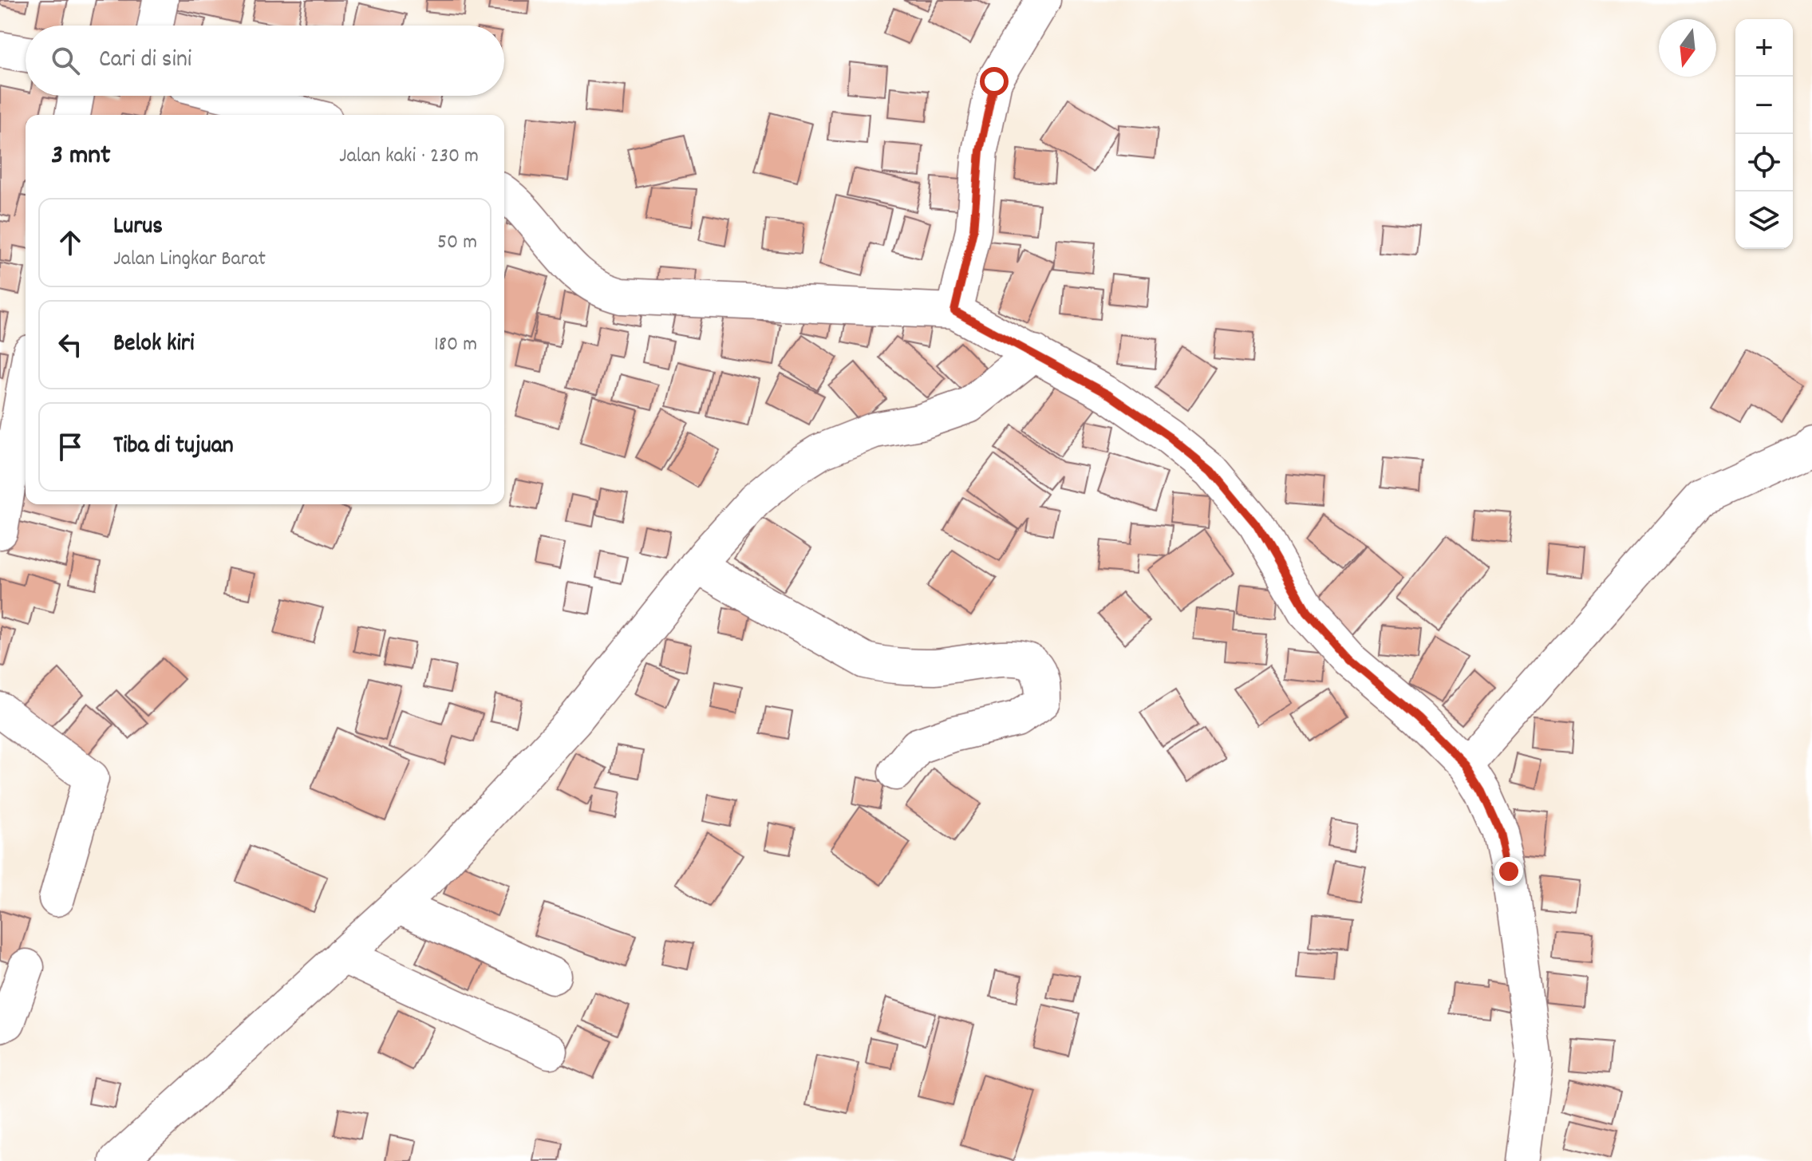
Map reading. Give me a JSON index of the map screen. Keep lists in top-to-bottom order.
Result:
{
  "north": "bottom",
  "page": {
    "map_buttons": ["+", "−"],
    "search": "Cari di sini",
    "heading": ["3 mnt", "Jalan kaki · 230 m"],
    "list": [
      ["Lurus", "Jalan Lingkar Barat", "50 m"],
      ["Belok kiri", "180 m"],
      "Tiba di tujuan"
    ]
  }
}
